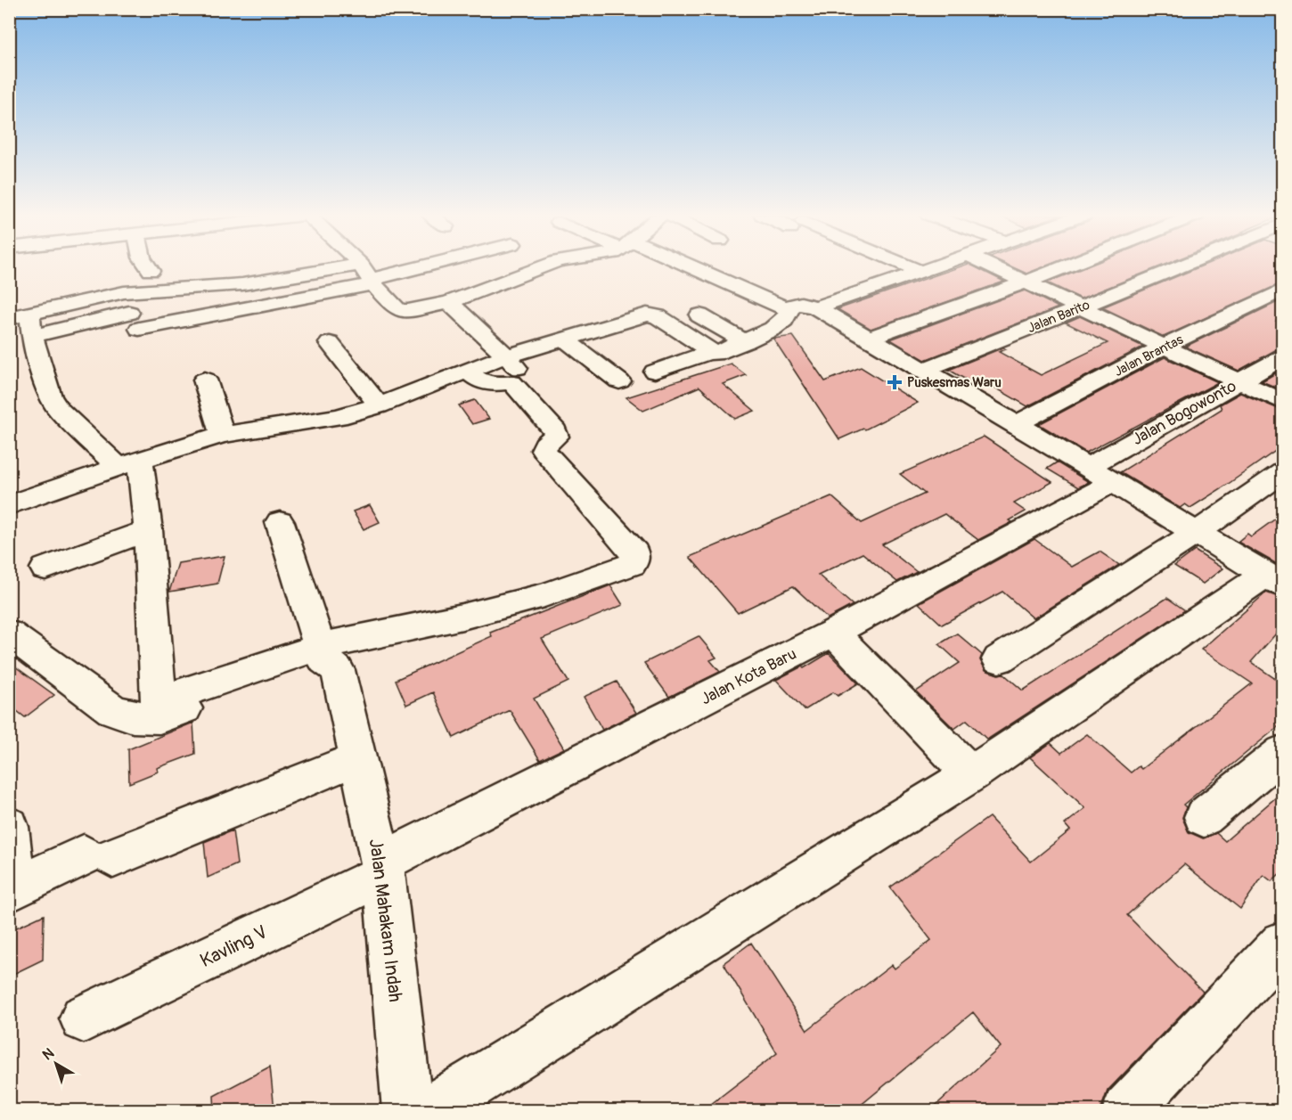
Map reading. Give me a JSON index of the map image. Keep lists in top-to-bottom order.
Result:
{
  "streets": {
    "street": [
      "Jalan Barito",
      "Jalan Brantas",
      "Jalan Bogowonto",
      "Jalan Kota Baru",
      "Jalan Mahakam Indah",
      "Kavling V"
    ]
  },
  "crossings": [
    ["Jalan Bogowonto", "Jalan Kota Baru"],
    ["Jalan Kota Baru", "Jalan Mahakam Indah"],
    ["Jalan Kota Baru", "Kavling V"],
    ["Jalan Mahakam Indah", "Kavling V"]
  ],
  "places": {
    "health": ["Puskesmas Waru"]
  },
  "north": "top left"
}
